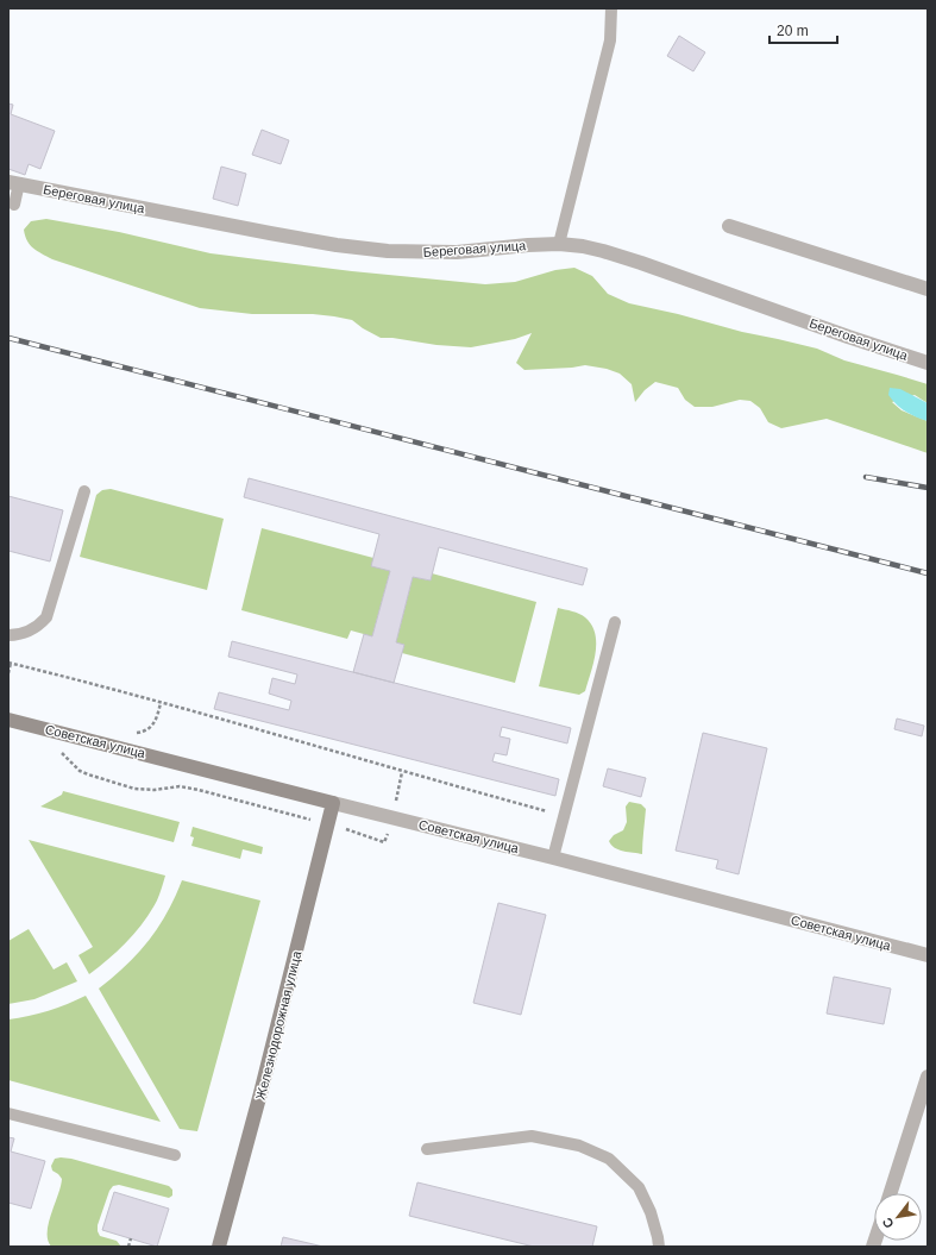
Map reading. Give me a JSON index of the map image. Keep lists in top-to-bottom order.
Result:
{
  "streets": {
    "main road": ["Советская улица", "Железнодорожная улица"],
    "street": ["Береговая улица"]
  },
  "crossings": [
    ["Советская улица", "Железнодорожная улица"]
  ],
  "scale_bar": "20 m",
  "north": "bottom left"
}
